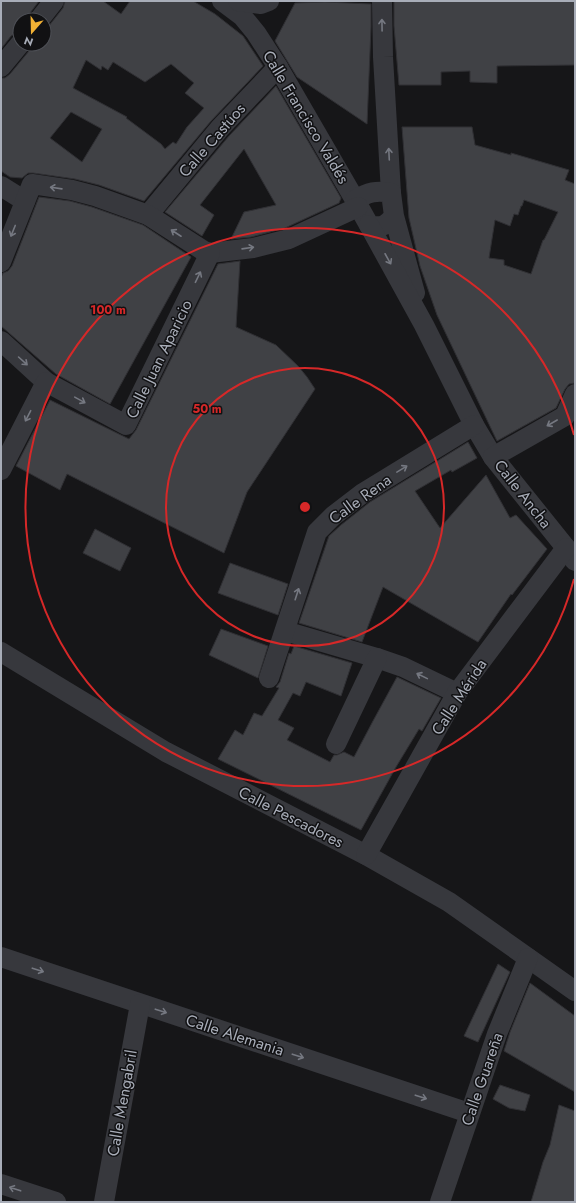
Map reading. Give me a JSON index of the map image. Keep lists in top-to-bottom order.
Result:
{
  "streets": {
    "street": [
      "Calle Francisco Valdés",
      "Calle Castúos",
      "Calle Juan Aparicio",
      "Calle Ancha",
      "Calle Rena",
      "Calle Mérida",
      "Calle Pescadores",
      "Calle Alemania",
      "Calle Guareña",
      "Calle Mengabril"
    ]
  },
  "crossings": [
    ["Calle Francisco Valdés", "Calle Castúos"],
    ["Calle Ancha", "Calle Rena"],
    ["Calle Ancha", "Calle Mérida"],
    ["Calle Mérida", "Calle Pescadores"],
    ["Calle Pescadores", "Calle Guareña"],
    ["Calle Alemania", "Calle Guareña"],
    ["Calle Alemania", "Calle Mengabril"]
  ],
  "one_way": ["Calle Rena", "Calle Alemania"],
  "north": "bottom",
  "rings": ["100 m", "50 m"]
}
